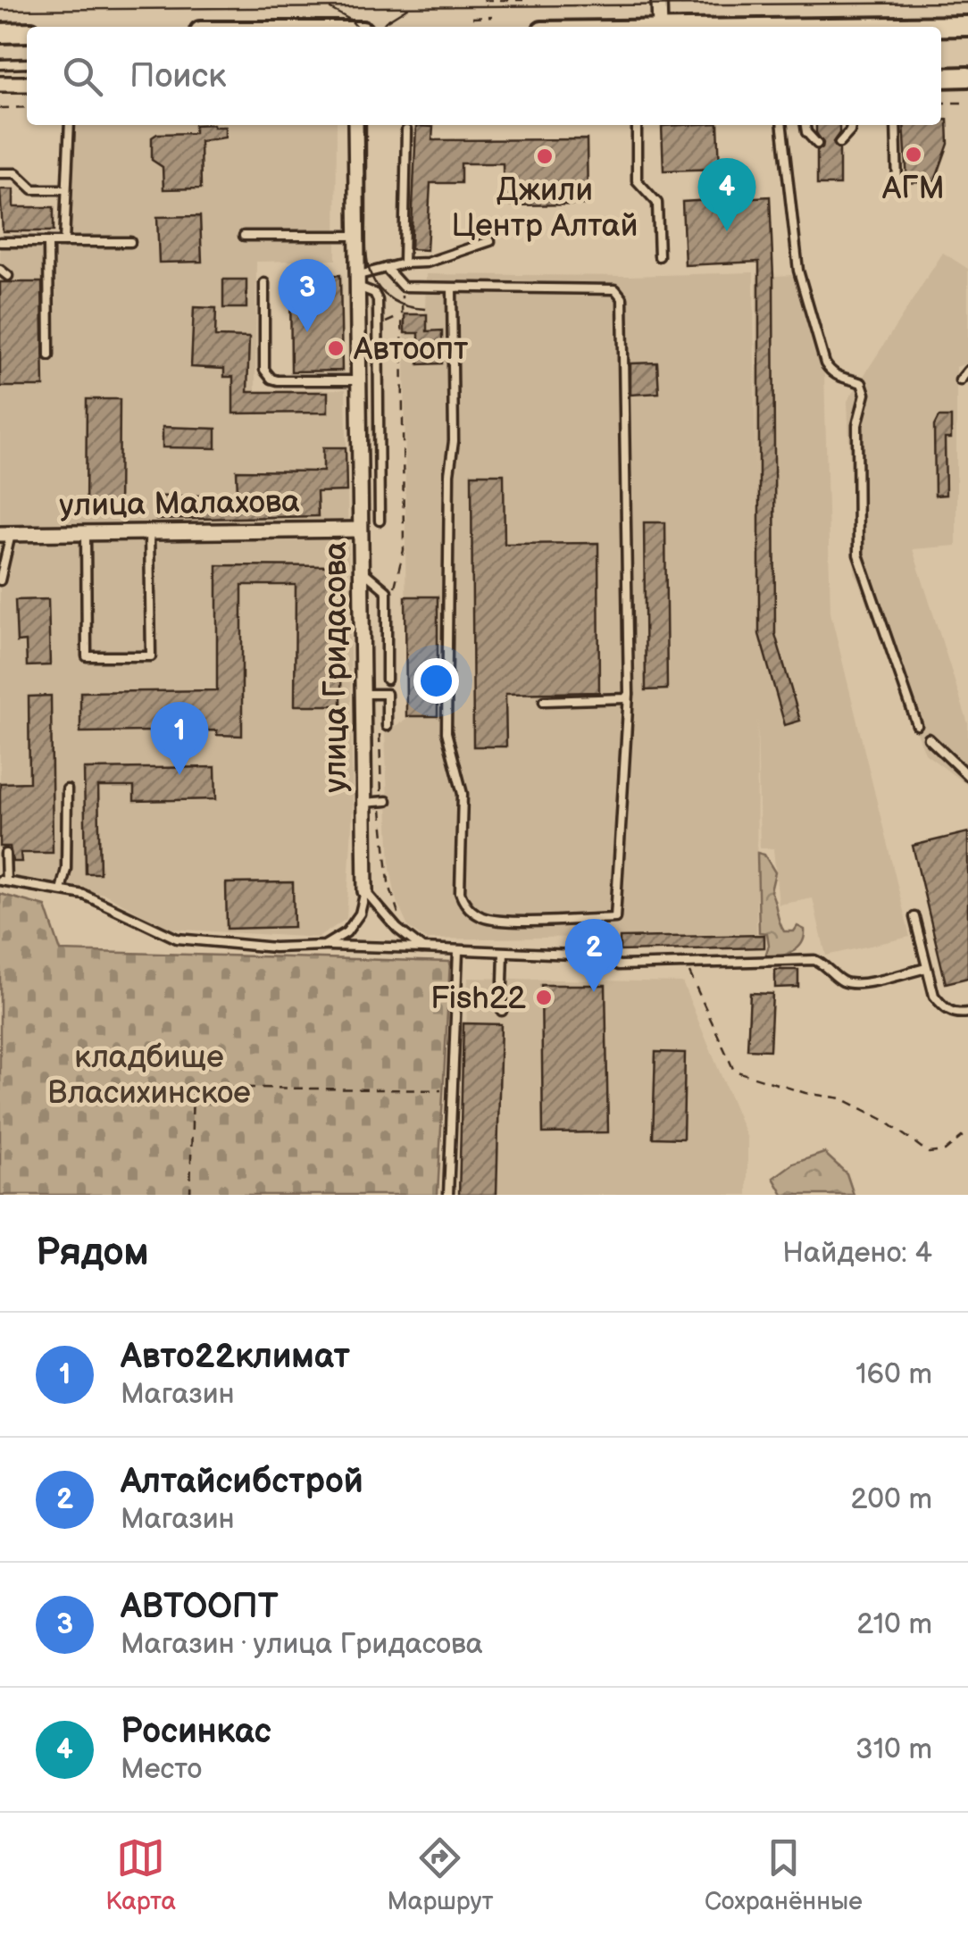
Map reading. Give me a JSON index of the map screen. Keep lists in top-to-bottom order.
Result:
{
  "streets": {
    "street": ["улица Малахова", "улица Гридасова"]
  },
  "crossings": [
    ["улица Малахова", "улица Гридасова"]
  ],
  "parks": ["кладбище Власихинское"],
  "places": [
    "АГМ",
    "Джили Центр Алтай",
    "Автоопт",
    "Fish22"
  ],
  "page": {
    "search": "Поиск",
    "pins": [
      "4",
      "3",
      "1",
      "2"
    ],
    "heading": ["Рядом", "Найдено: 4"],
    "list": [
      {
        "mark": "1",
        "name": "Авто22климат",
        "note": "Магазин",
        "value": "160 m"
      },
      {
        "mark": "2",
        "name": "Алтайсибстрой",
        "note": "Магазин",
        "value": "200 m"
      },
      {
        "mark": "3",
        "name": "АВТООПТ",
        "note": "Магазин · улица Гридасова",
        "value": "210 m"
      },
      {
        "mark": "4",
        "name": "Росинкас",
        "note": "Место",
        "value": "310 m"
      }
    ],
    "nav": ["Карта", "Маршрут", "Сохранённые"]
  }
}
